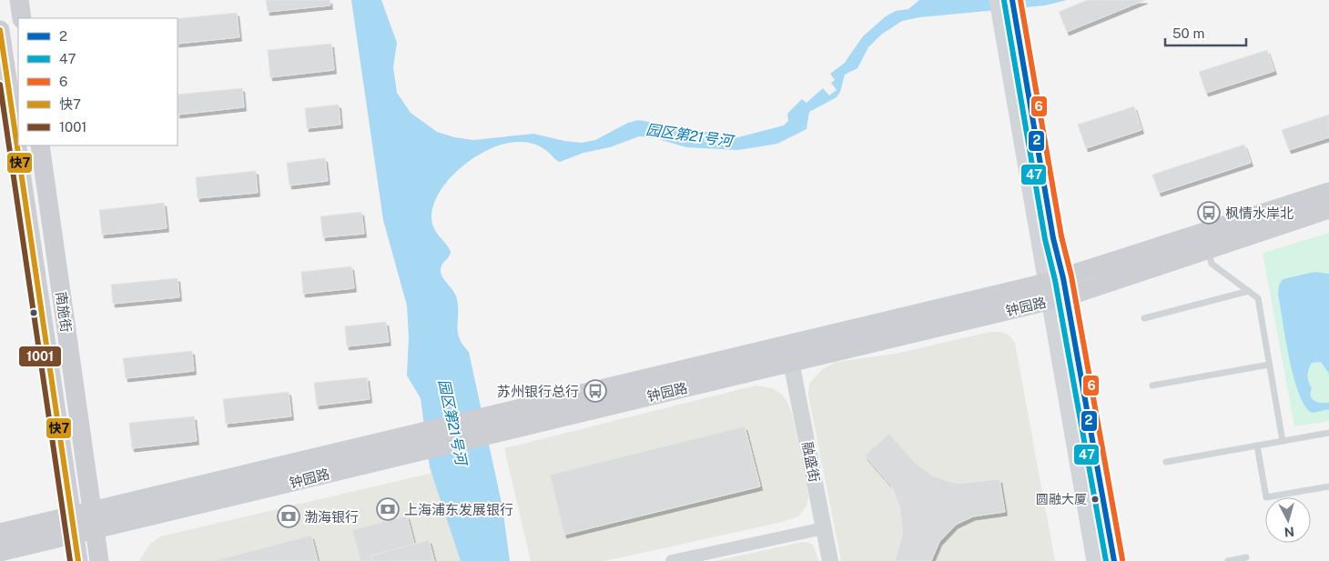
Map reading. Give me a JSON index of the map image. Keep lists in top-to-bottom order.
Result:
{
  "streets": {
    "main road": ["钟园路", "南施街"],
    "street": ["融盛街"]
  },
  "crossings": [
    ["钟园路", "南施街"],
    ["钟园路", "融盛街"]
  ],
  "water": ["园区第21号河"],
  "places": {
    "bus stop": ["枫情水岸北", "苏州银行总行"],
    "other": ["圆融大厦"],
    "bank": ["上海浦东发展银行", "渤海银行"]
  },
  "lines": [
    "transit line 2",
    "transit line 6",
    "transit line 47",
    "transit line 快7",
    "transit line 1001"
  ],
  "legend": [
    "2",
    "47",
    "6",
    "快7",
    "1001"
  ],
  "scale_bar": "50 m",
  "north": "bottom"
}
